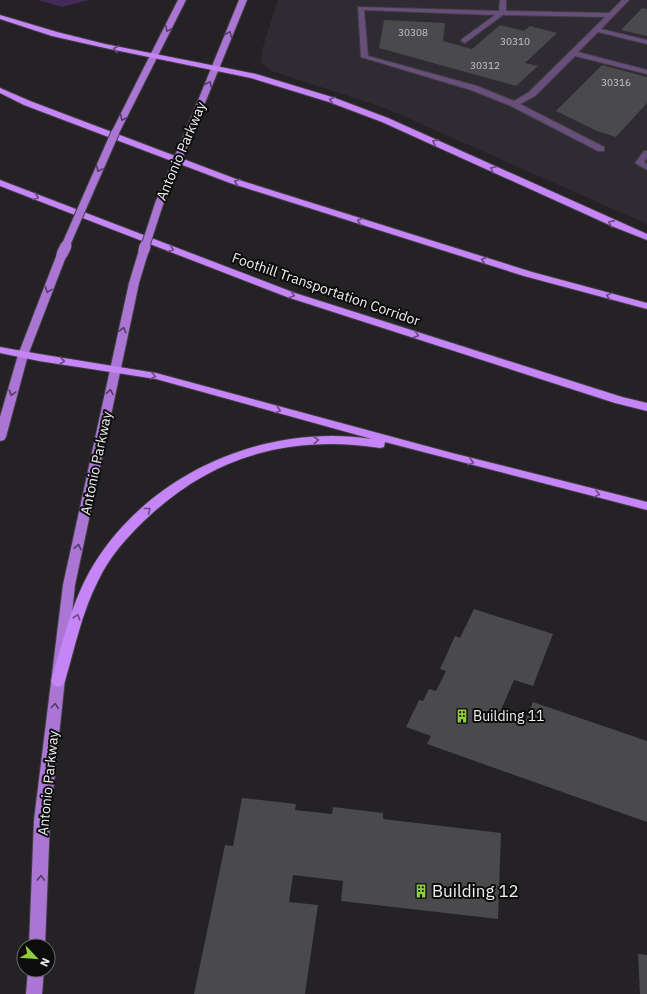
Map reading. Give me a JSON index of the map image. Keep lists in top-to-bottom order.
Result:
{
  "streets": {
    "highway": ["Foothill Transportation Corridor"],
    "main road": ["Antonio Parkway"]
  },
  "places": {
    "building": ["Building 11", "Building 12"]
  },
  "house_numbers": [
    "30308",
    "30310",
    "30312",
    "30316"
  ],
  "north": "bottom right"
}
